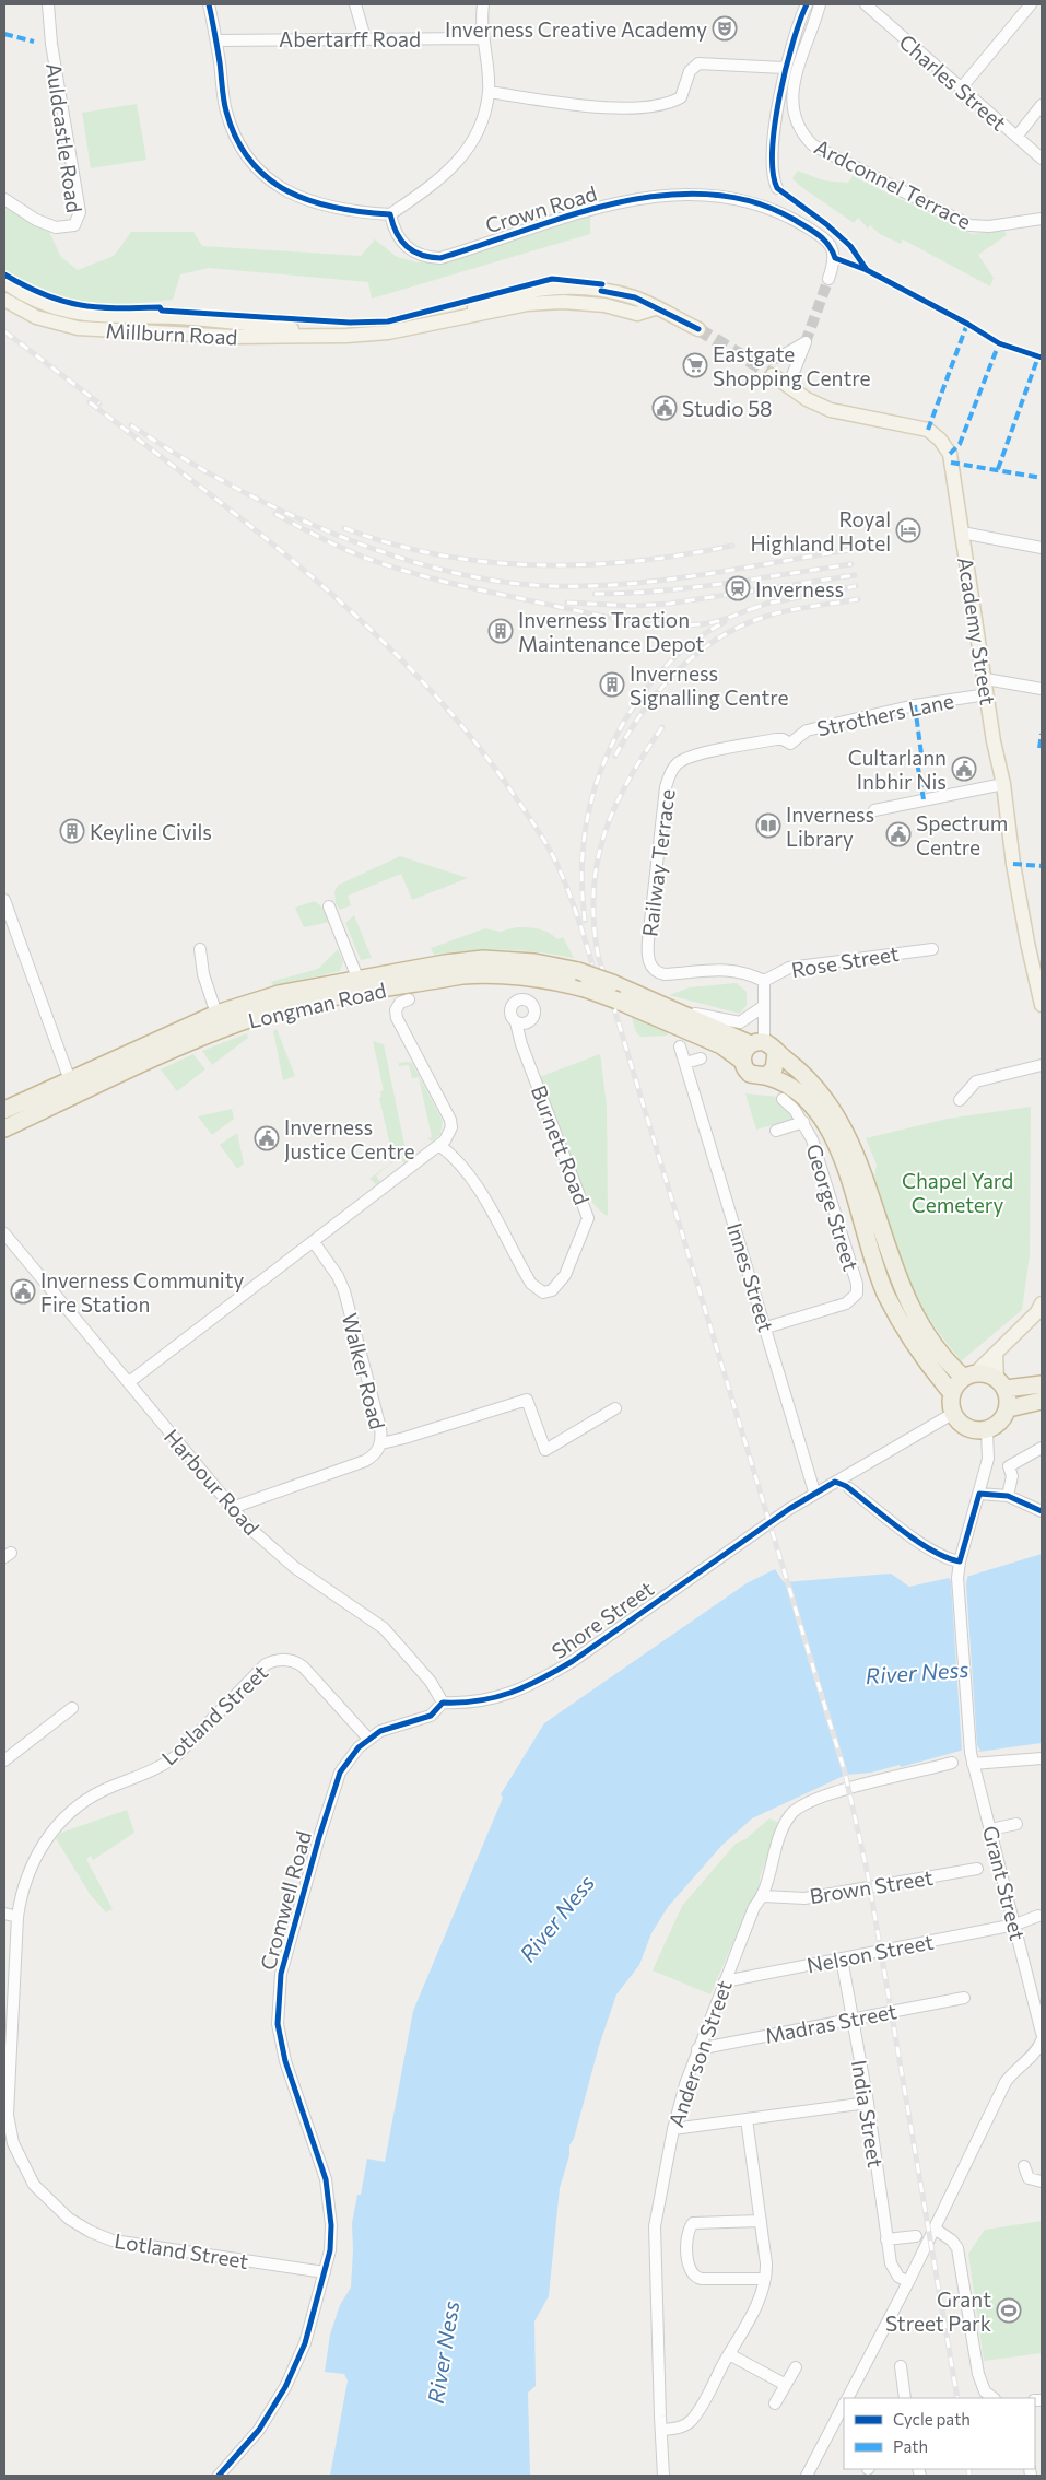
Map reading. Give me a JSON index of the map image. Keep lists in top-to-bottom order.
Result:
{
  "streets": {
    "highway": ["Longman Road"],
    "main road": ["Millburn Road", "Academy Street"],
    "street": [
      "Abertarff Road",
      "Charles Street",
      "Auldcastle Road",
      "Ardconnel Terrace",
      "Crown Road",
      "Strothers Lane",
      "Railway Terrace",
      "Rose Street",
      "Burnett Road",
      "George Street",
      "Innes Street",
      "Walker Road",
      "Harbour Road",
      "Shore Street",
      "Lotland Street",
      "Grant Street",
      "Brown Street",
      "Cromwell Road",
      "Nelson Street",
      "Madras Street",
      "Anderson Street",
      "India Street"
    ]
  },
  "crossings": [
    ["Academy Street", "Strothers Lane"],
    ["Strothers Lane", "Railway Terrace"],
    ["Railway Terrace", "Rose Street"],
    ["George Street", "Innes Street"],
    ["Innes Street", "Shore Street"],
    ["Walker Road", "Harbour Road"],
    ["Harbour Road", "Shore Street"],
    ["Shore Street", "Grant Street"],
    ["Lotland Street", "Cromwell Road"],
    ["Grant Street", "Nelson Street"],
    ["Brown Street", "Anderson Street"],
    ["Nelson Street", "Anderson Street"],
    ["Nelson Street", "India Street"],
    ["Madras Street", "Anderson Street"],
    ["Madras Street", "India Street"]
  ],
  "water": ["River Ness"],
  "parks": ["Chapel Yard Cemetery"],
  "places": {
    "theatre": ["Inverness Creative Academy"],
    "supermarket": ["Eastgate Shopping Centre"],
    "public building": [
      "Studio 58",
      "Cultarlann Inbhir Nis",
      "Spectrum Centre",
      "Inverness Justice Centre",
      "Inverness Community Fire Station"
    ],
    "hotel": ["Royal Highland Hotel"],
    "station": ["Inverness"],
    "building": ["Inverness Traction Maintenance Depot", "Inverness Signalling Centre", "Keyline Civils"],
    "library": ["Inverness Library"],
    "sports": ["Grant Street Park"]
  },
  "legend": ["Cycle path", "Path"]
}
